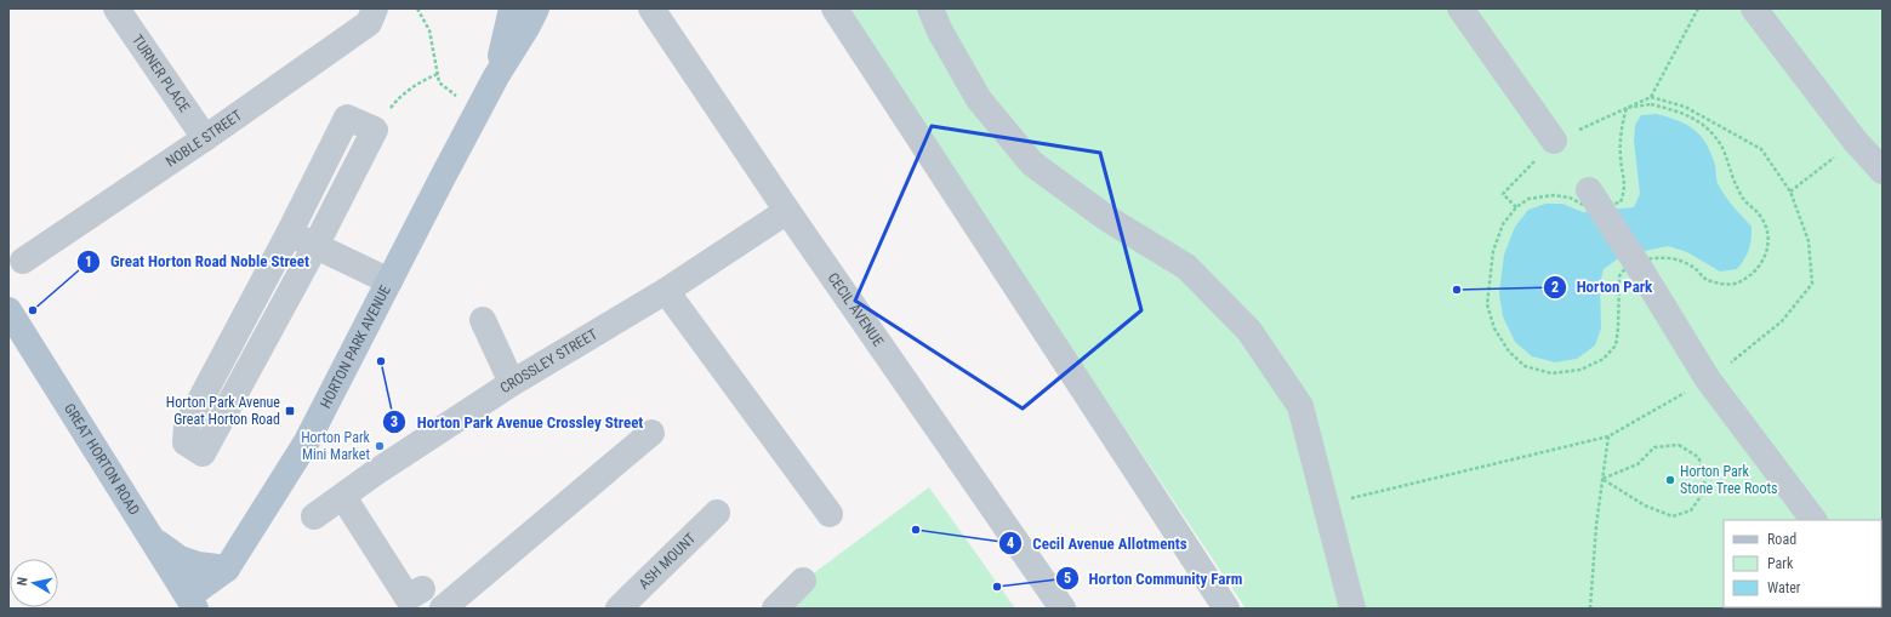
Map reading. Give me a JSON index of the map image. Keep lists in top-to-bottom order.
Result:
{
  "streets": {
    "main road": ["HORTON PARK AVENUE", "GREAT HORTON ROAD"],
    "street": [
      "TURNER PLACE",
      "NOBLE STREET",
      "CECIL AVENUE",
      "CROSSLEY STREET",
      "ASH MOUNT"
    ]
  },
  "crossings": [
    ["TURNER PLACE", "NOBLE STREET"],
    ["CECIL AVENUE", "CROSSLEY STREET"],
    ["HORTON PARK AVENUE", "GREAT HORTON ROAD"]
  ],
  "places": {
    "other": [
      "Horton Park",
      "Great Horton Road Noble Street",
      "Horton Park Avenue Crossley Street",
      "Horton Park Mini Market",
      "Horton Park Stone Tree Roots",
      "Cecil Avenue Allotments",
      "Horton Community Farm"
    ],
    "transit": ["Horton Park Avenue Great Horton Road"]
  },
  "legend": ["Road", "Park", "Water"],
  "north": "left"
}
